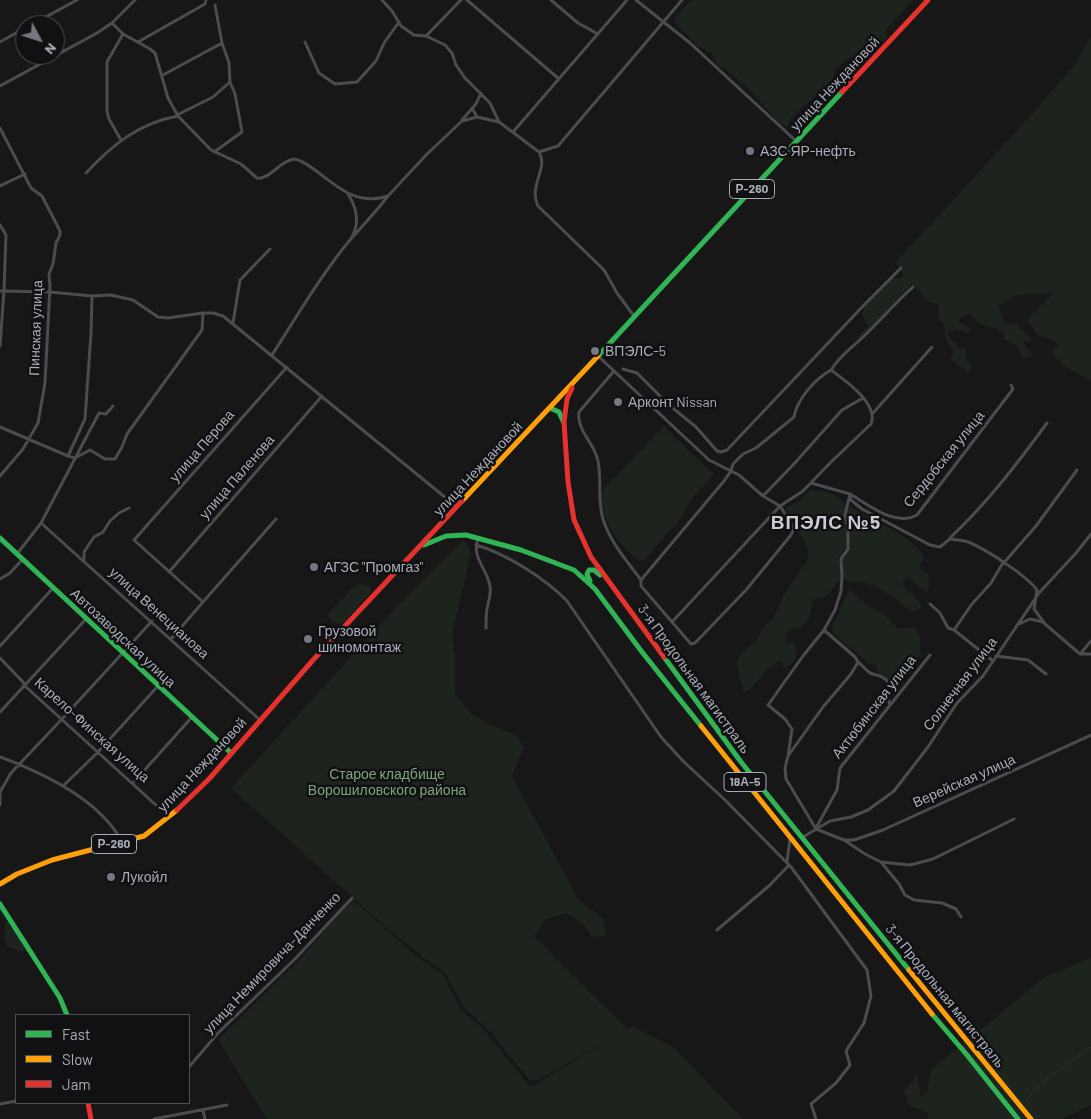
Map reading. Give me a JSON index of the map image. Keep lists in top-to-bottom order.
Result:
{
  "streets": {
    "main road": [
      "улица Неждановой",
      "Р-260",
      "Автозаводская улица",
      "3-я Продольная магистраль",
      "18А-5"
    ],
    "street": [
      "Пинская улица",
      "улица Перова",
      "Сердобская улица",
      "улица Паленова",
      "улица Венецианова",
      "Солнечная улица",
      "Актюбинская улица",
      "Карело-Финская улица",
      "Верейская улица",
      "улица Немировича-Данченко"
    ]
  },
  "crossings": [
    ["улица Неждановой", "улица Венецианова"],
    ["улица Неждановой", "Автозаводская улица"],
    ["улица Неждановой", "3-я Продольная магистраль"],
    ["улица Неждановой", "Карело-Финская улица"],
    ["улица Перова", "улица Паленова"],
    ["3-я Продольная магистраль", "Солнечная улица"],
    ["Солнечная улица", "Актюбинская улица"]
  ],
  "districts": ["ВПЭЛС №5"],
  "parks": ["Старое кладбище Ворошиловского района"],
  "places": [
    "АЗС ЯР-нефть",
    "ВПЭЛС-5",
    "Арконт Nissan",
    "АГЗС \"Промгаз\"",
    "Грузовой шиномонтаж",
    "Лукойл"
  ],
  "legend": ["Fast", "Slow", "Jam"],
  "north": "bottom right"
}
